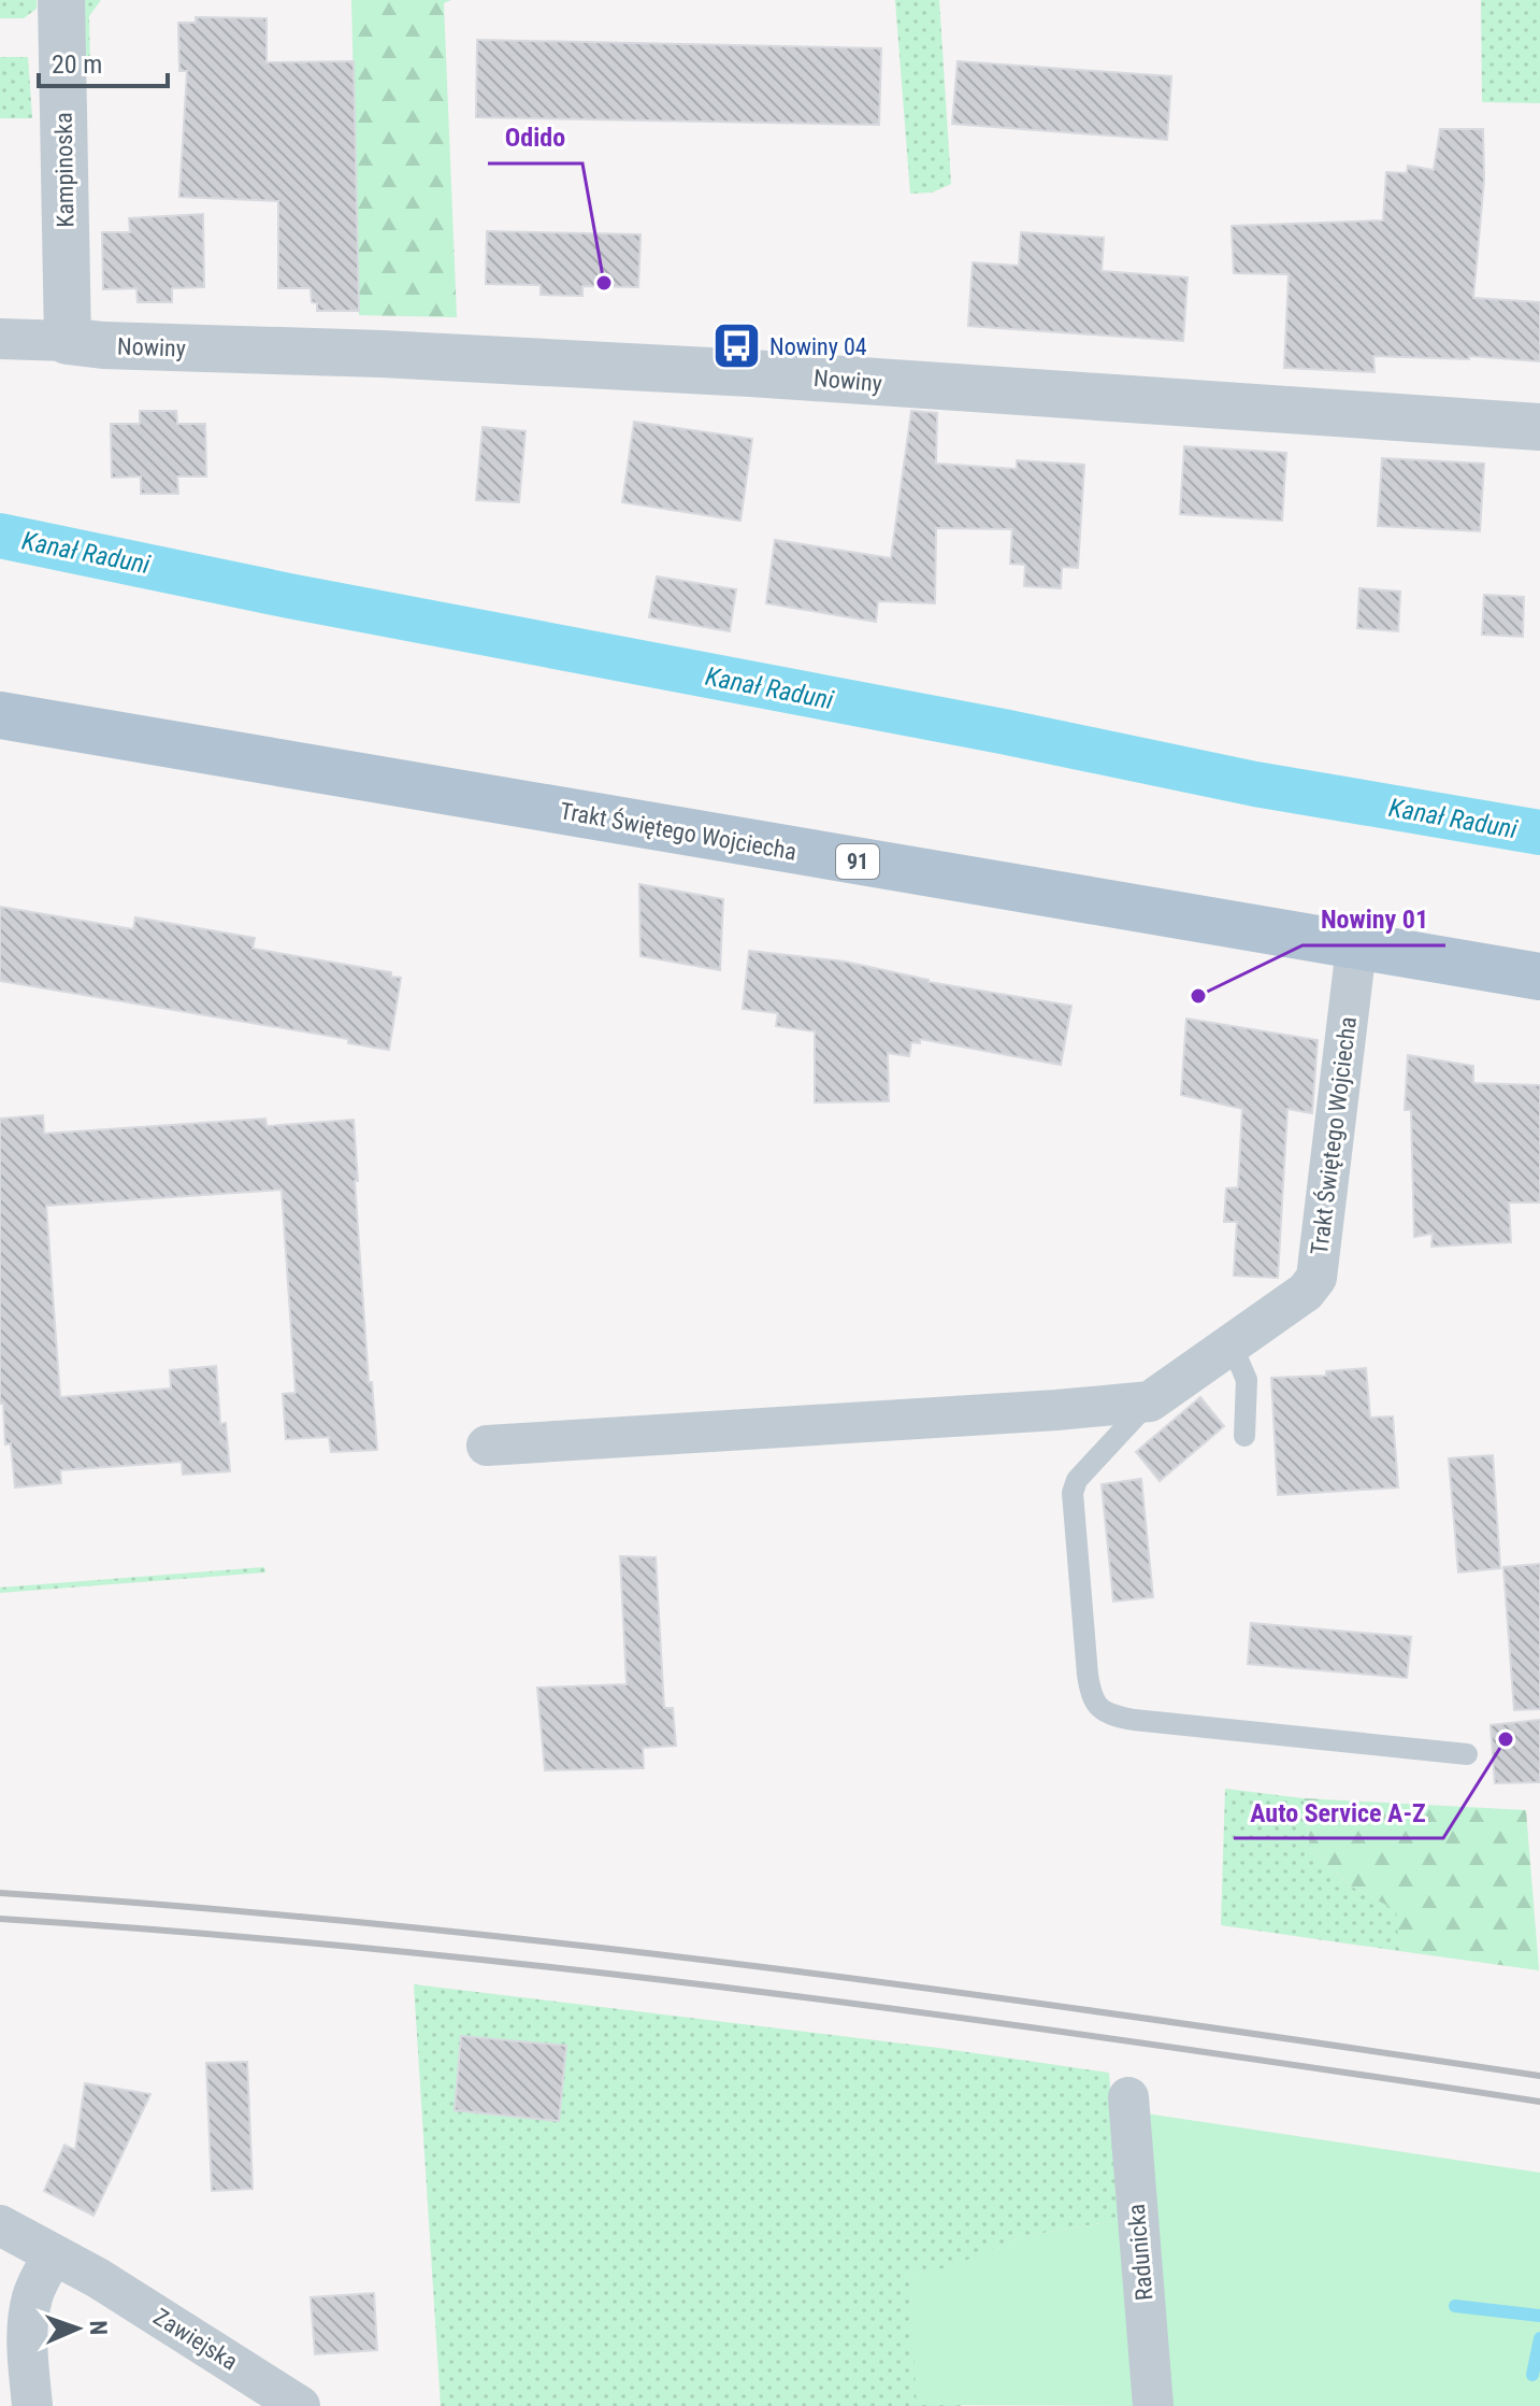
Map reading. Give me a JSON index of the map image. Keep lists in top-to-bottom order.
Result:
{
  "streets": {
    "main road": ["Trakt Świętego Wojciecha", "91"],
    "street": [
      "Kampinoska",
      "Nowiny",
      "Radunicka",
      "Zawiejska"
    ]
  },
  "crossings": [
    ["Kampinoska", "Nowiny"]
  ],
  "water": ["Kanał Raduni"],
  "places": {
    "other": ["Odido", "Nowiny 01", "Auto Service A-Z"],
    "bus stop": ["Nowiny 04"]
  },
  "scale_bar": "20 m",
  "north": "right"
}
